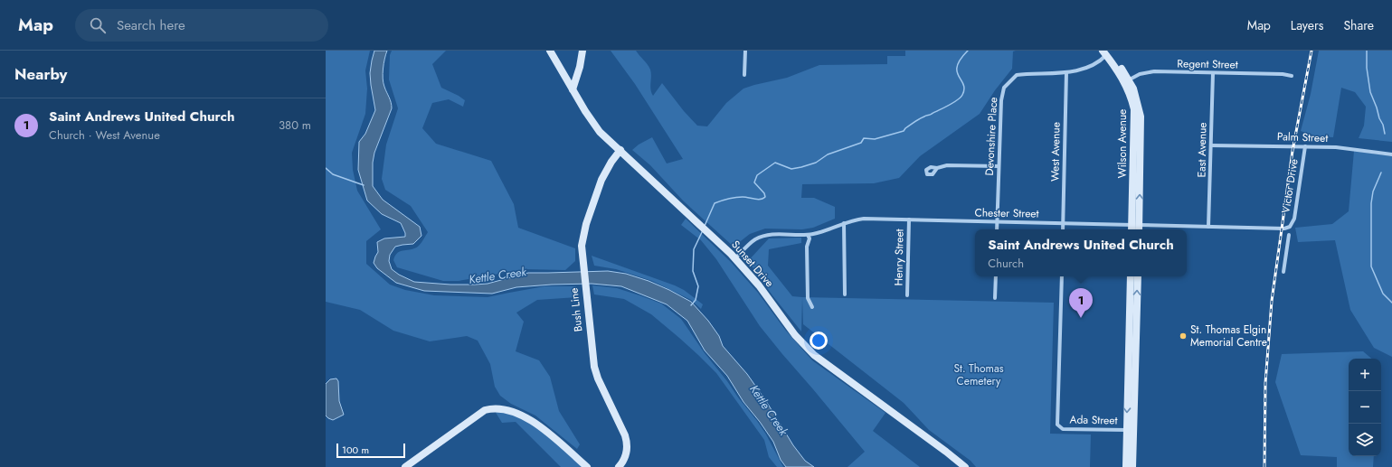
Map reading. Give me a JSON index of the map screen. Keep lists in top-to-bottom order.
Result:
{
  "streets": {
    "street": [
      "Regent Street",
      "Devonshire Place",
      "Palm Street",
      "Wilson Avenue",
      "East Avenue",
      "West Avenue",
      "Victor Drive",
      "Chester Street",
      "Henry Street",
      "Sunset Drive",
      "Bush Line",
      "Ada Street"
    ]
  },
  "crossings": [
    ["Regent Street", "Wilson Avenue"],
    ["Regent Street", "East Avenue"],
    ["Devonshire Place", "West Avenue"],
    ["Devonshire Place", "Chester Street"],
    ["Palm Street", "East Avenue"],
    ["Palm Street", "Victor Drive"],
    ["Wilson Avenue", "Chester Street"],
    ["East Avenue", "Chester Street"],
    ["West Avenue", "Chester Street"],
    ["Victor Drive", "Chester Street"],
    ["Chester Street", "Henry Street"],
    ["Chester Street", "Sunset Drive"],
    ["Sunset Drive", "Bush Line"]
  ],
  "water": ["Kettle Creek"],
  "parks": ["St. Thomas Cemetery"],
  "places": ["St. Thomas Elgin Memorial Centre"],
  "scale_bar": "100 m",
  "page": {
    "header": "Map",
    "search": "Search here",
    "nav": ["Map", "Layers", "Share"],
    "heading": "Nearby",
    "list": [
      {
        "mark": "1",
        "name": "Saint Andrews United Church",
        "note": "Church · West Avenue",
        "value": "380 m"
      }
    ],
    "popup": ["Saint Andrews United Church", "Church"],
    "pins": "1",
    "map_buttons": ["+", "−"],
    "scale": "100 m"
  }
}
